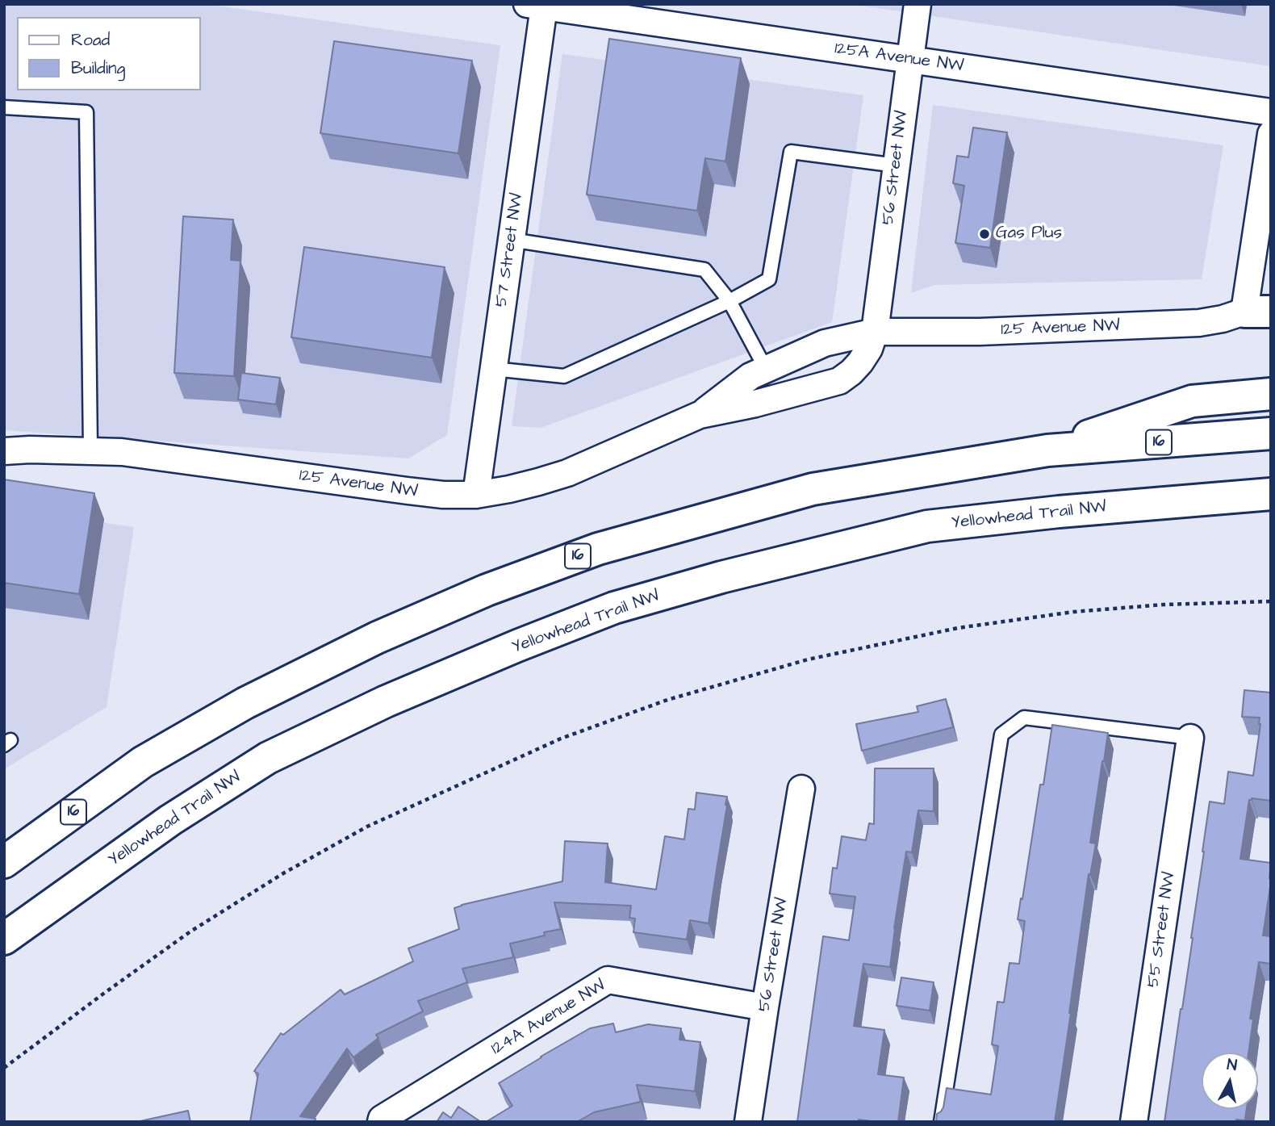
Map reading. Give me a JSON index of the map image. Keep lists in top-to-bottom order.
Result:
{
  "streets": {
    "highway": ["16", "Yellowhead Trail NW"],
    "street": [
      "125A Avenue NW",
      "56 Street NW",
      "57 Street NW",
      "125 Avenue NW",
      "55 Street NW",
      "124A Avenue NW"
    ]
  },
  "crossings": [
    ["125A Avenue NW", "56 Street NW"],
    ["125A Avenue NW", "57 Street NW"],
    ["56 Street NW", "125 Avenue NW"],
    ["56 Street NW", "124A Avenue NW"],
    ["57 Street NW", "125 Avenue NW"]
  ],
  "places": ["Gas Plus"],
  "legend": ["Road", "Building"],
  "north": "top"
}
